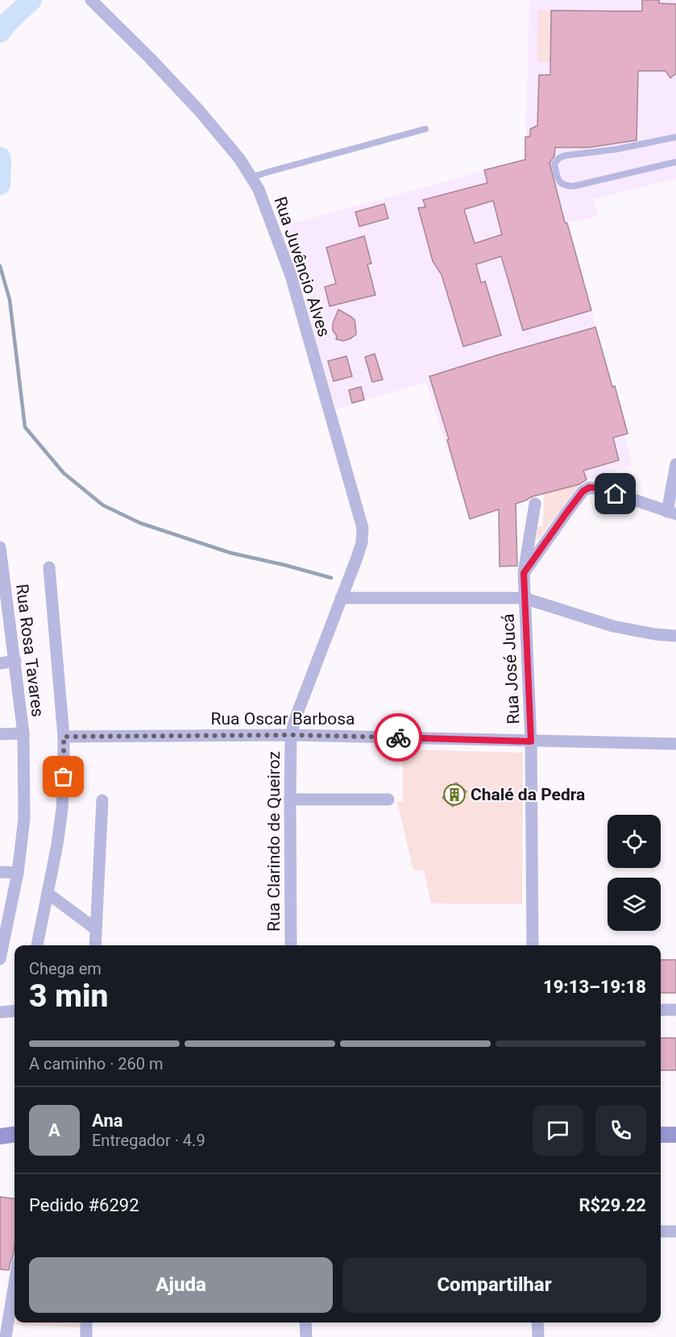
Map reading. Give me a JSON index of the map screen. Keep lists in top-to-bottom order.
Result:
{
  "streets": {
    "street": [
      "Rua Juvêncio Alves",
      "Rua Rosa Tavares",
      "Rua José Jucá",
      "Rua Oscar Barbosa",
      "Rua Clarindo de Queiroz"
    ]
  },
  "crossings": [
    ["Rua Juvêncio Alves", "Rua Clarindo de Queiroz"],
    ["Rua José Jucá", "Rua Oscar Barbosa"],
    ["Rua Oscar Barbosa", "Rua Clarindo de Queiroz"]
  ],
  "places": {
    "building": ["Chalé da Pedra"]
  },
  "page": {
    "heading": ["3 min", "Chega em", "19:13–19:18"],
    "panel": [
      "Ana",
      "Entregador · 4.9",
      "Pedido #6292",
      "R$29.22"
    ],
    "bar": "A caminho · 260 m",
    "round": "A",
    "buttons": ["Ajuda", "Compartilhar"]
  }
}
